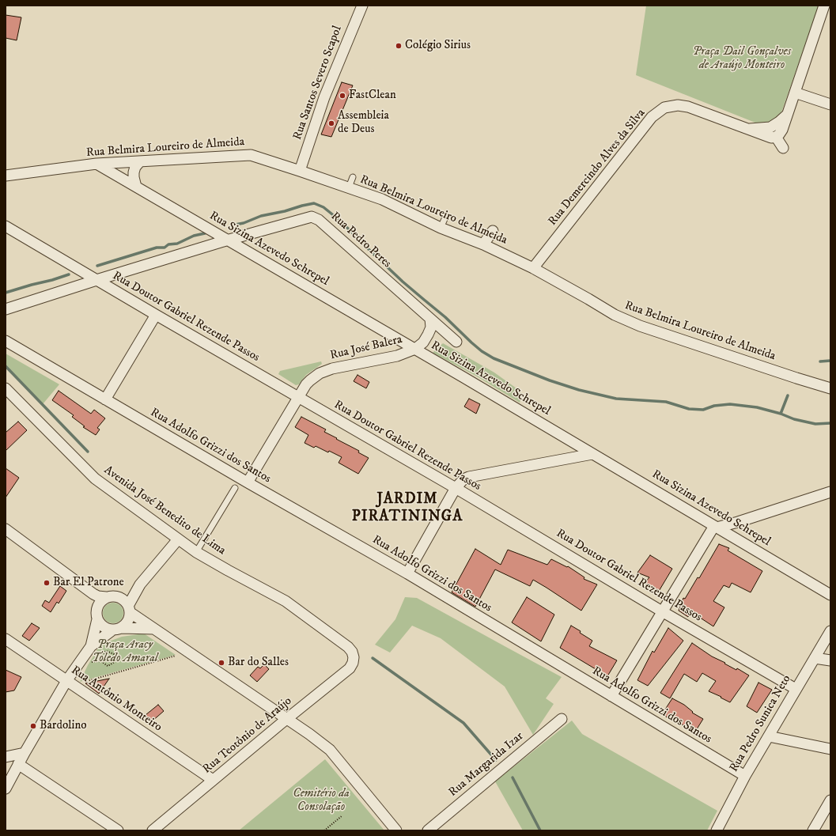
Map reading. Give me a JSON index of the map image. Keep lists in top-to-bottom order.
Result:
{
  "streets": {
    "street": [
      "Rua Santos Severo Scapol",
      "Rua Belmira Loureiro de Almeida",
      "Rua Demercindo Alves da Silva",
      "Rua Pedro Peres",
      "Rua Sizina Azevedo Schrepel",
      "Rua Doutor Gabriel Rezende Passos",
      "Rua José Balera",
      "Rua Adolfo Grizzi dos Santos",
      "Avenida José Benedito de Lima",
      "Rua Antônio Monteiro",
      "Rua Pedro Sunica Neto",
      "Rua Teotônio de Araújo",
      "Rua Margarida Izar"
    ]
  },
  "crossings": [
    ["Rua Santos Severo Scapol", "Rua Belmira Loureiro de Almeida"],
    ["Rua Belmira Loureiro de Almeida", "Rua Demercindo Alves da Silva"],
    ["Rua Belmira Loureiro de Almeida", "Rua Sizina Azevedo Schrepel"],
    ["Rua Pedro Peres", "Rua Sizina Azevedo Schrepel"],
    ["Rua Pedro Peres", "Rua José Balera"],
    ["Rua Sizina Azevedo Schrepel", "Rua José Balera"],
    ["Rua Doutor Gabriel Rezende Passos", "Rua José Balera"],
    ["Rua Doutor Gabriel Rezende Passos", "Rua Pedro Sunica Neto"],
    ["Rua José Balera", "Rua Adolfo Grizzi dos Santos"],
    ["Rua Adolfo Grizzi dos Santos", "Rua Pedro Sunica Neto"],
    ["Avenida José Benedito de Lima", "Rua Teotônio de Araújo"],
    ["Rua Antônio Monteiro", "Rua Teotônio de Araújo"]
  ],
  "districts": ["JARDIM PIRATININGA"],
  "parks": ["Praça Dail Gonçalves de Araújo Monteiro", "Praça Aracy Toledo Amaral", "Cemitério da Consolação"],
  "places": [
    "Colégio Sirius",
    "FastClean",
    "Assembleia de Deus",
    "Bar El Patrone",
    "Bar do Salles",
    "Bardolino"
  ]
}
